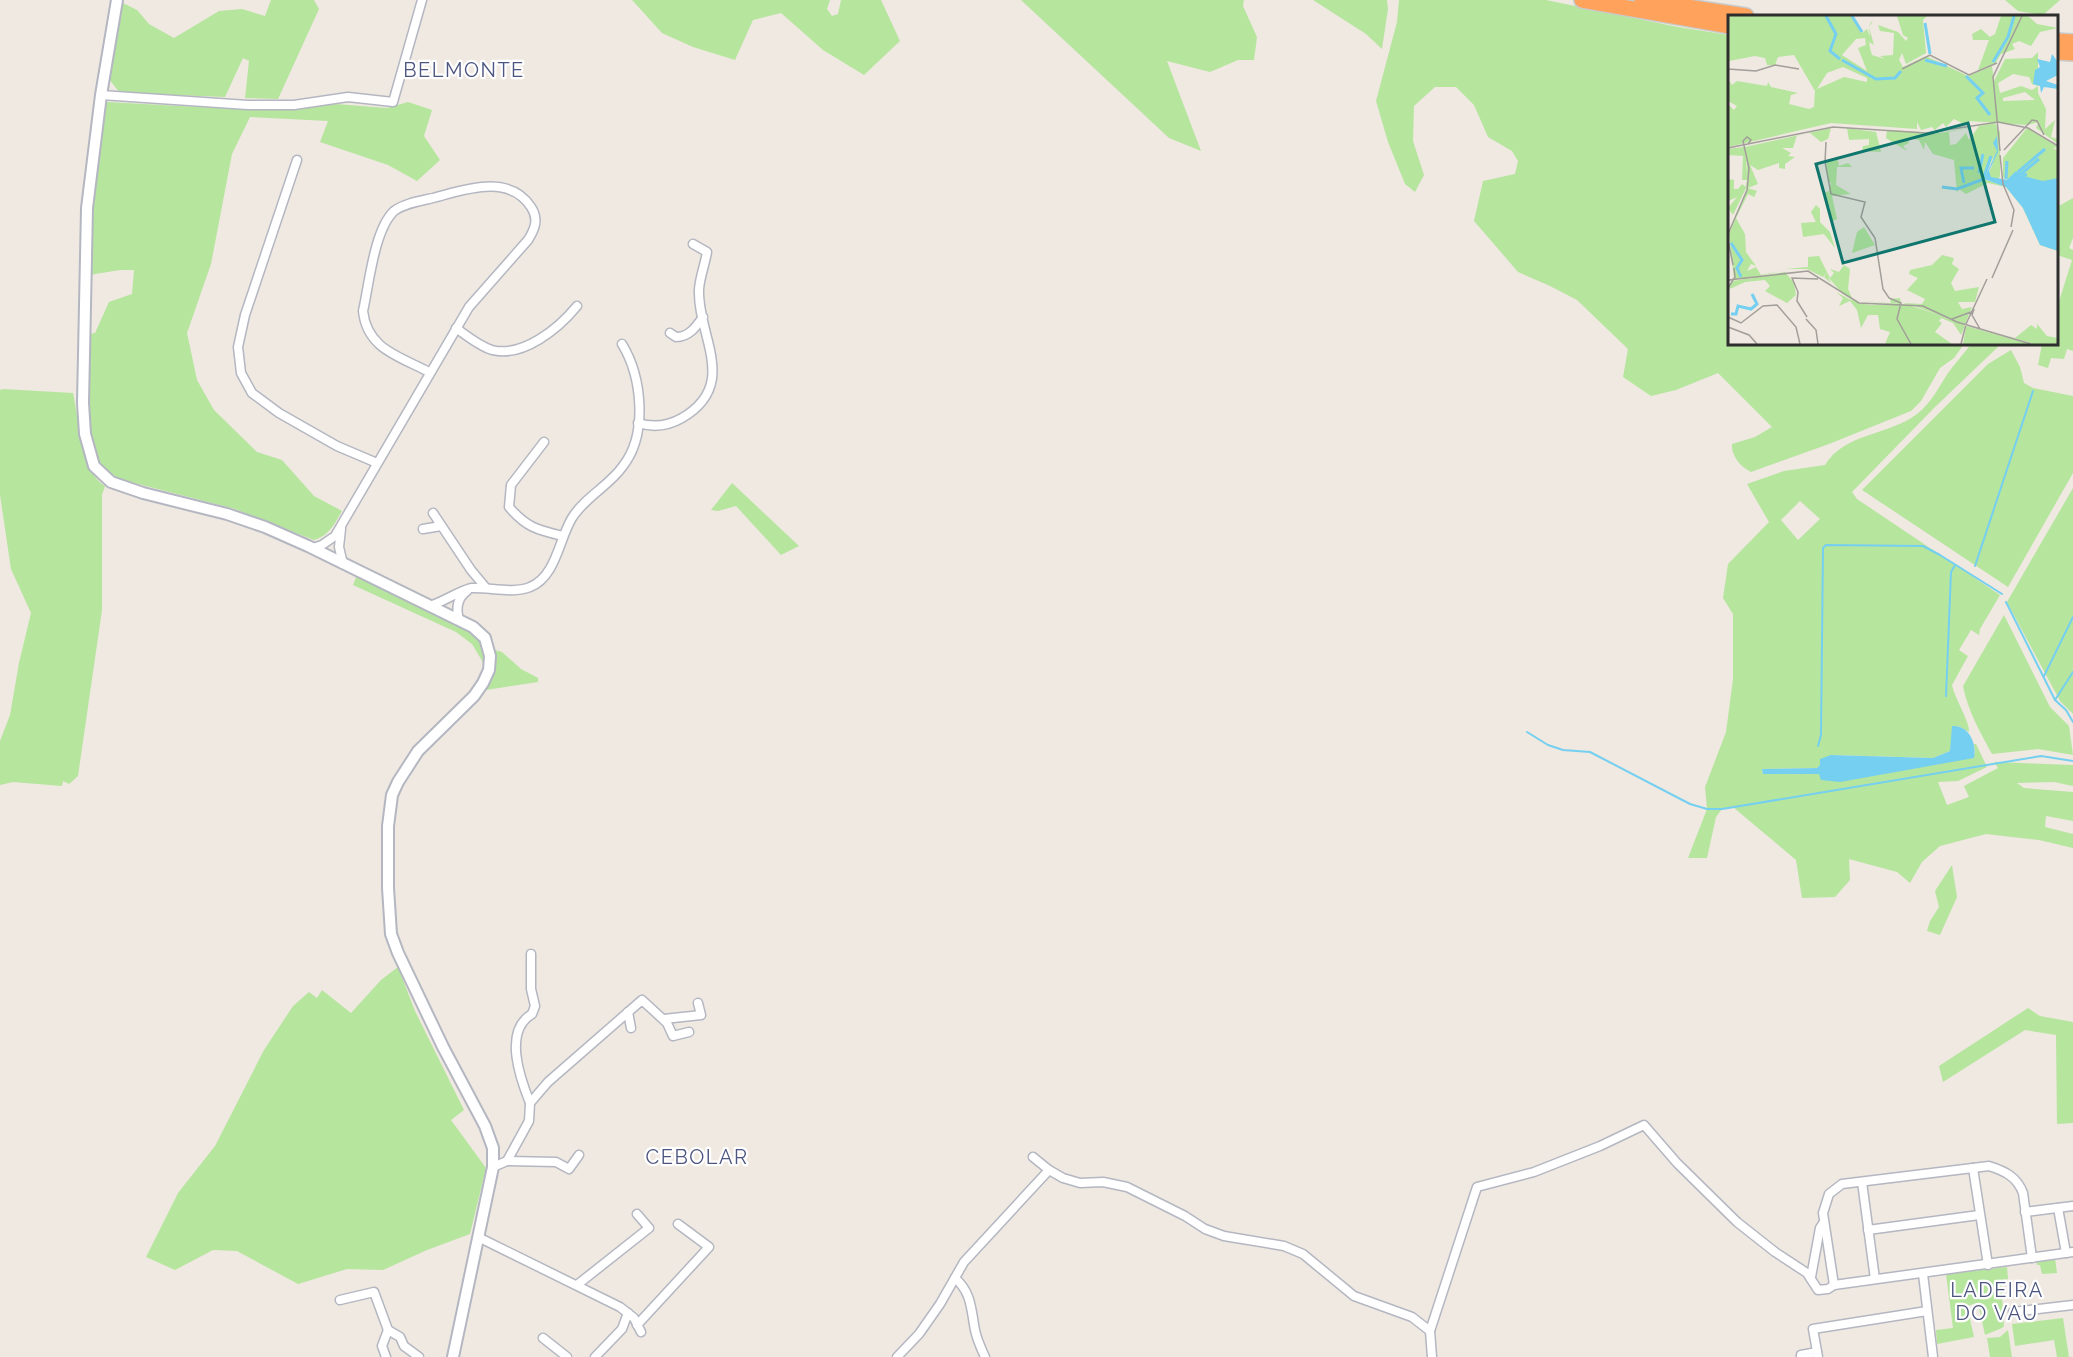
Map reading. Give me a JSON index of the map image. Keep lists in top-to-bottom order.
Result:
{
  "districts": ["BELMONTE", "CEBOLAR", "LADEIRA DO VAU"]
}
